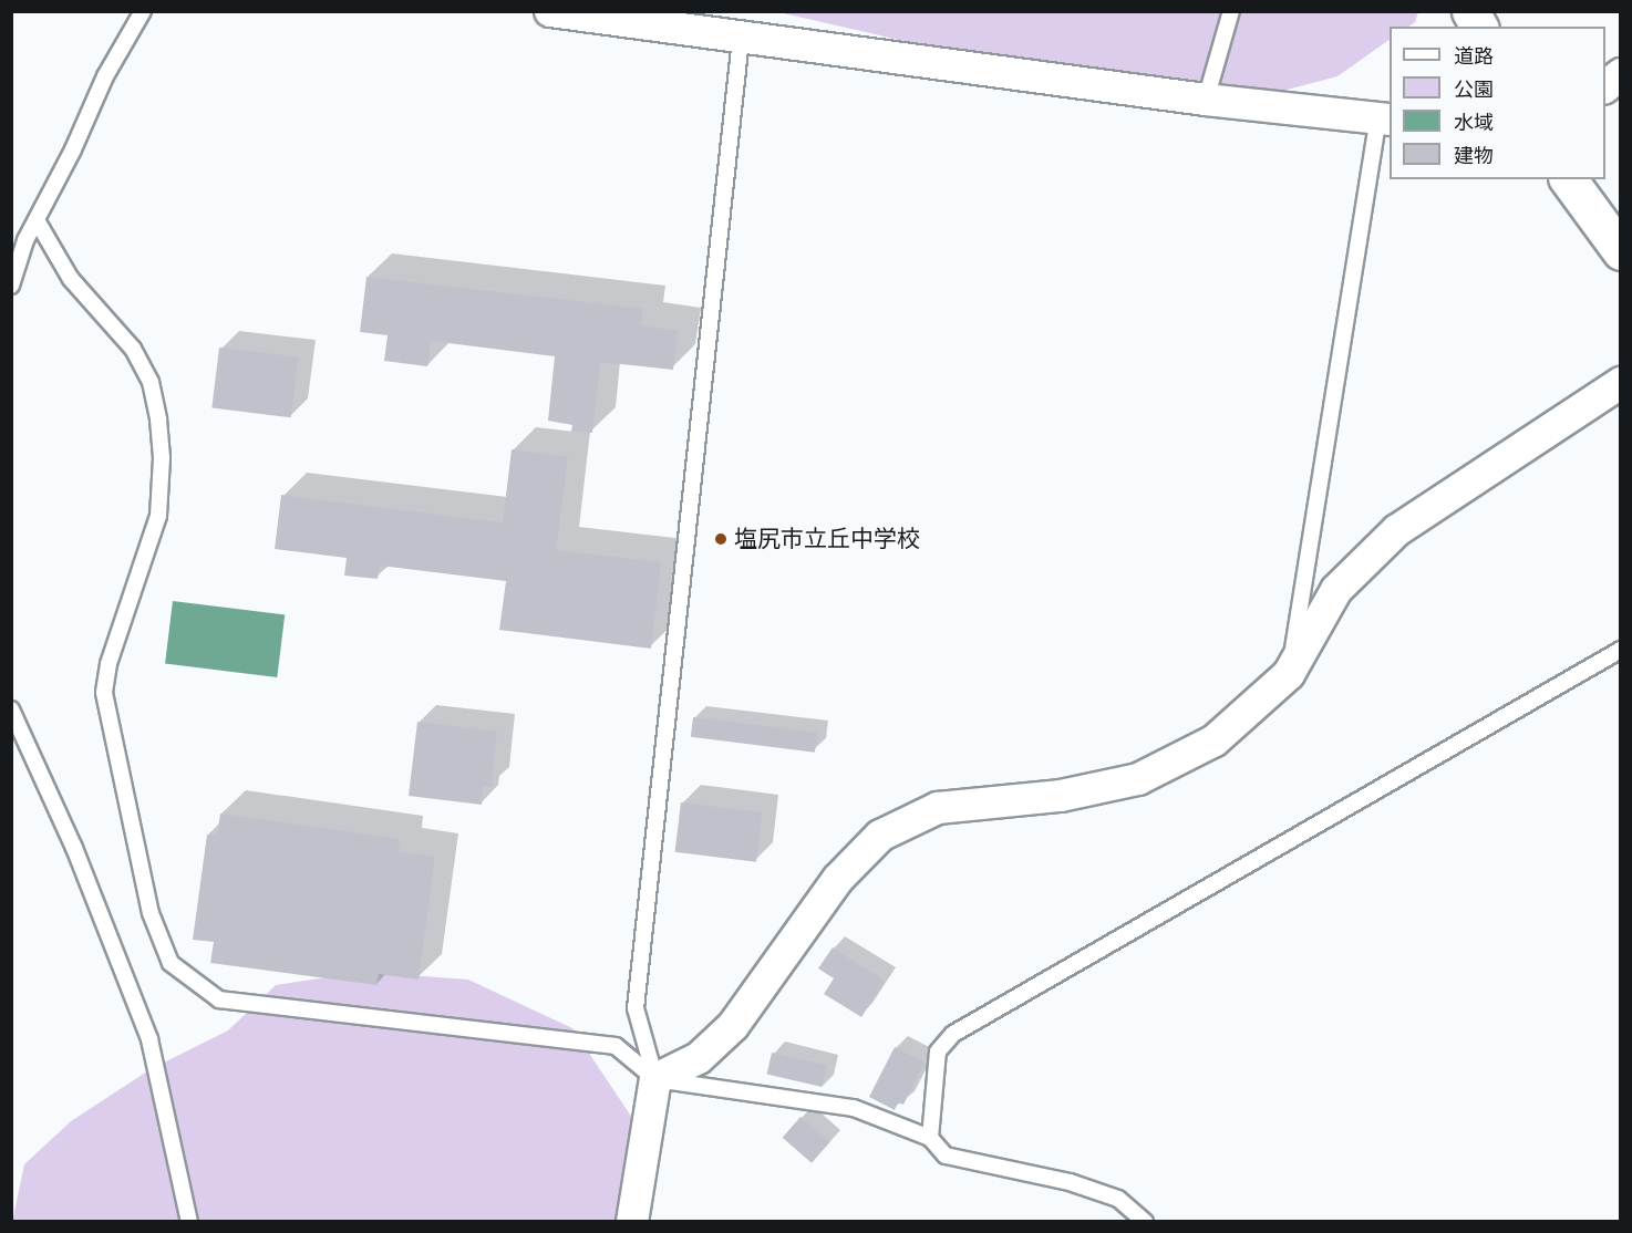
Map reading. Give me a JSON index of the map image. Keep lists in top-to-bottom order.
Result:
{
  "places": ["塩尻市立丘中学校"],
  "legend": [
    "道路",
    "公園",
    "水域",
    "建物"
  ]
}
